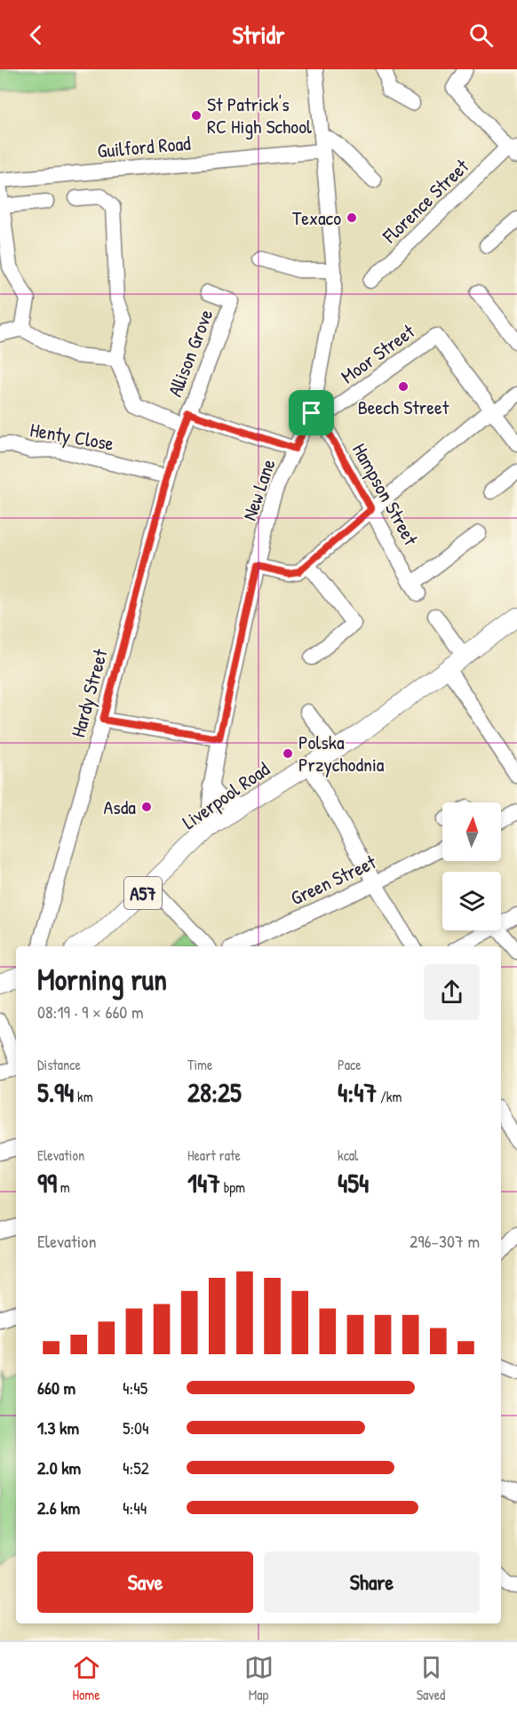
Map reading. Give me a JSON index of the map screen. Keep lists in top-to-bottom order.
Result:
{
  "streets": {
    "main road": ["Liverpool Road", "A57"],
    "street": [
      "Guilford Road",
      "Florence Street",
      "Allison Grove",
      "Moor Street",
      "Henty Close",
      "New Lane",
      "Hampson Street",
      "Hardy Street",
      "Green Street"
    ]
  },
  "crossings": [
    ["Guilford Road", "New Lane"],
    ["Allison Grove", "Hardy Street"],
    ["Moor Street", "New Lane"],
    ["Moor Street", "Hampson Street"],
    ["Henty Close", "Hardy Street"],
    ["New Lane", "Hampson Street"],
    ["New Lane", "Liverpool Road"]
  ],
  "places": [
    "St Patrick's RC High School",
    "Texaco",
    "Beech Street",
    "Polska Przychodnia",
    "Asda"
  ],
  "north": "top",
  "page": {
    "header": "Stridr",
    "heading": ["Morning run", "08:19 · 9 × 660 m"],
    "stats": [
      ["Distance", "5.94 km"],
      ["Time", "28:25"],
      ["Pace", "4:47 /km"],
      ["Elevation", "99 m"],
      ["Heart rate", "147 bpm"],
      ["kcal", "454"]
    ],
    "chart": ["Elevation", "296–307 m"],
    "list": [
      {
        "name": "660 m",
        "note": "4:45"
      },
      {
        "name": "1.3 km",
        "note": "5:04"
      },
      {
        "name": "2.0 km",
        "note": "4:52"
      },
      {
        "name": "2.6 km",
        "note": "4:44"
      }
    ],
    "buttons": ["Save", "Share"],
    "tabs": ["Home", "Map", "Saved"]
  }
}
